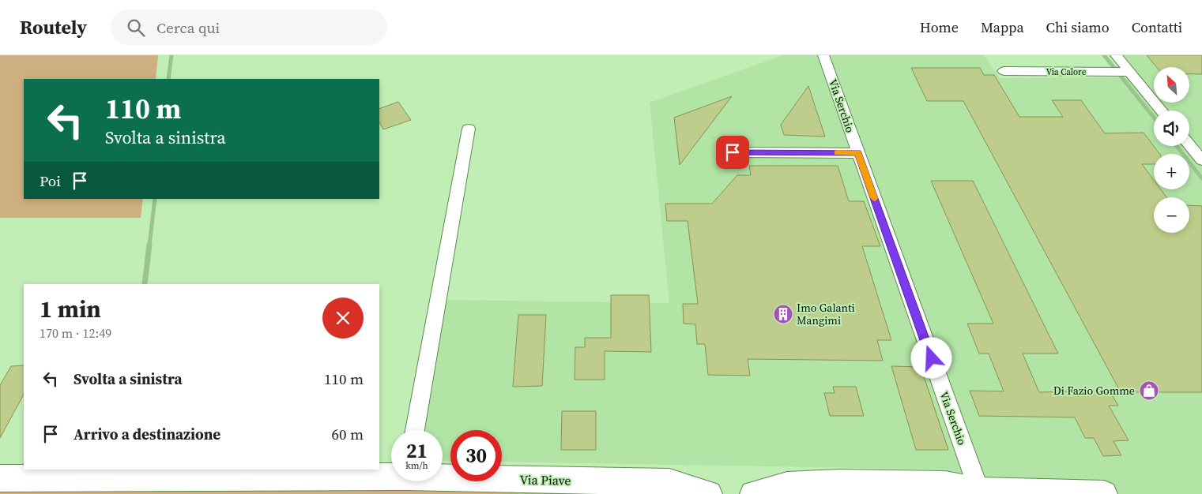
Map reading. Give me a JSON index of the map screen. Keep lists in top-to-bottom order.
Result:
{
  "streets": {
    "main road": ["Via Piave"],
    "street": ["Via Calore", "Via Serchio"]
  },
  "places": {
    "building": ["Imo Galanti Mangimi"],
    "shop": ["Di Fazio Gomme"]
  },
  "north": "top left",
  "page": {
    "header": "Routely",
    "search": "Cerca qui",
    "nav": [
      "Home",
      "Mappa",
      "Chi siamo",
      "Contatti"
    ],
    "map_buttons": ["+", "−"],
    "turn": ["110 m", "Svolta a sinistra"],
    "then": "Poi",
    "heading": ["1 min", "170 m · 12:49"],
    "list": [
      {
        "name": "Svolta a sinistra",
        "value": "110 m"
      },
      {
        "name": "Arrivo a destinazione",
        "value": "60 m"
      }
    ],
    "speed": "21 km/h",
    "limit": "30"
  }
}
